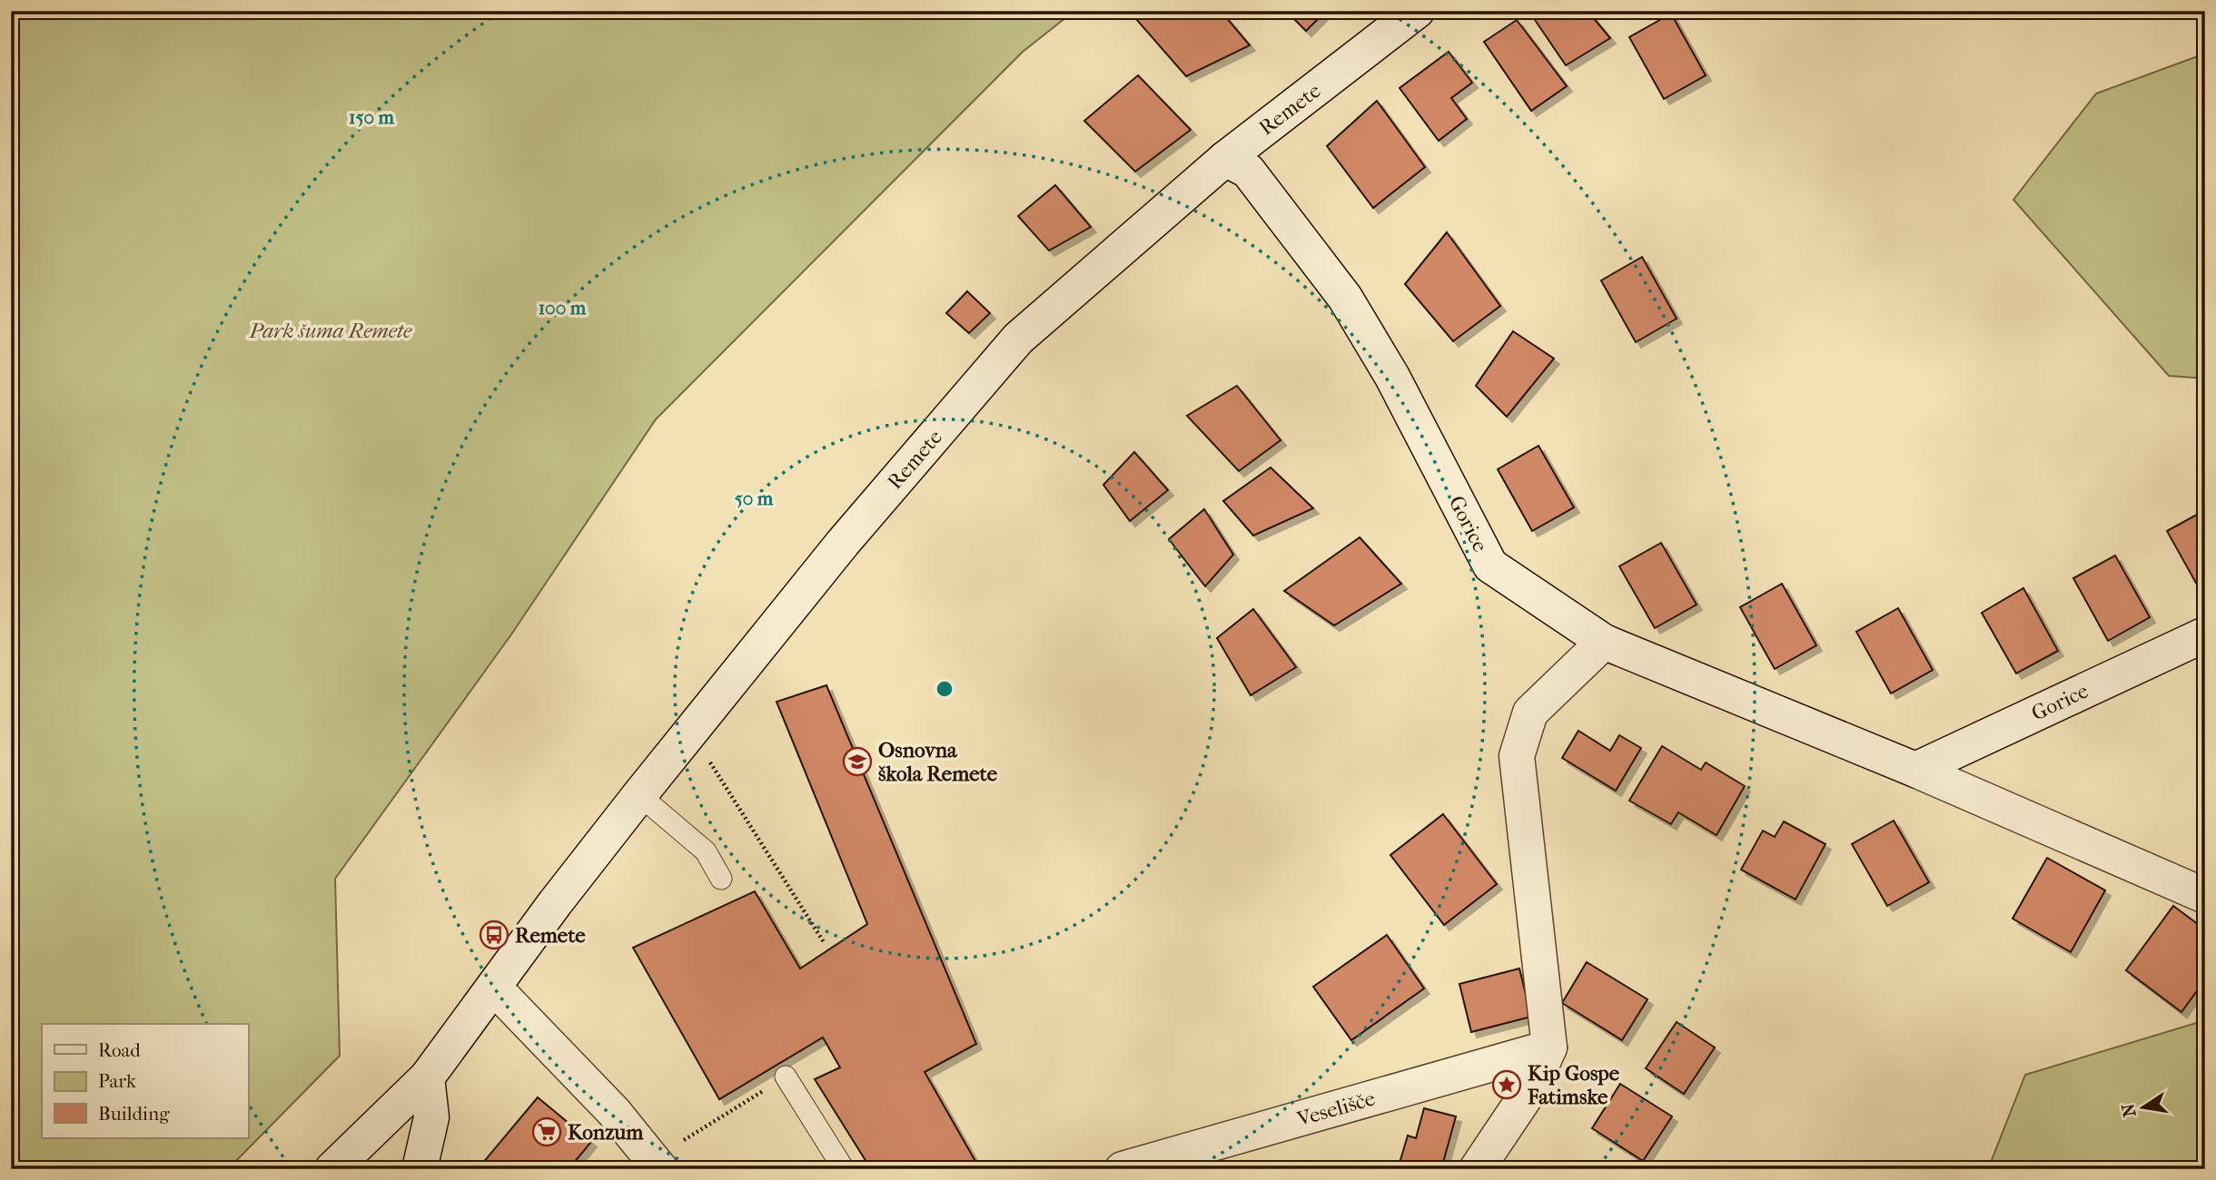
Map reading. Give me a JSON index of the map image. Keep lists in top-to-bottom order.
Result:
{
  "streets": {
    "street": ["Remete", "Gorice", "Veselišče"]
  },
  "crossings": [
    ["Remete", "Gorice"]
  ],
  "parks": ["Park šuma Remete"],
  "places": {
    "school or university": ["Osnovna škola Remete"],
    "bus stop": ["Remete"],
    "place": ["Kip Gospe Fatimske"],
    "supermarket": ["Konzum"]
  },
  "legend": ["Road", "Park", "Building"],
  "north": "left",
  "rings": ["150 m", "100 m", "50 m"]
}
